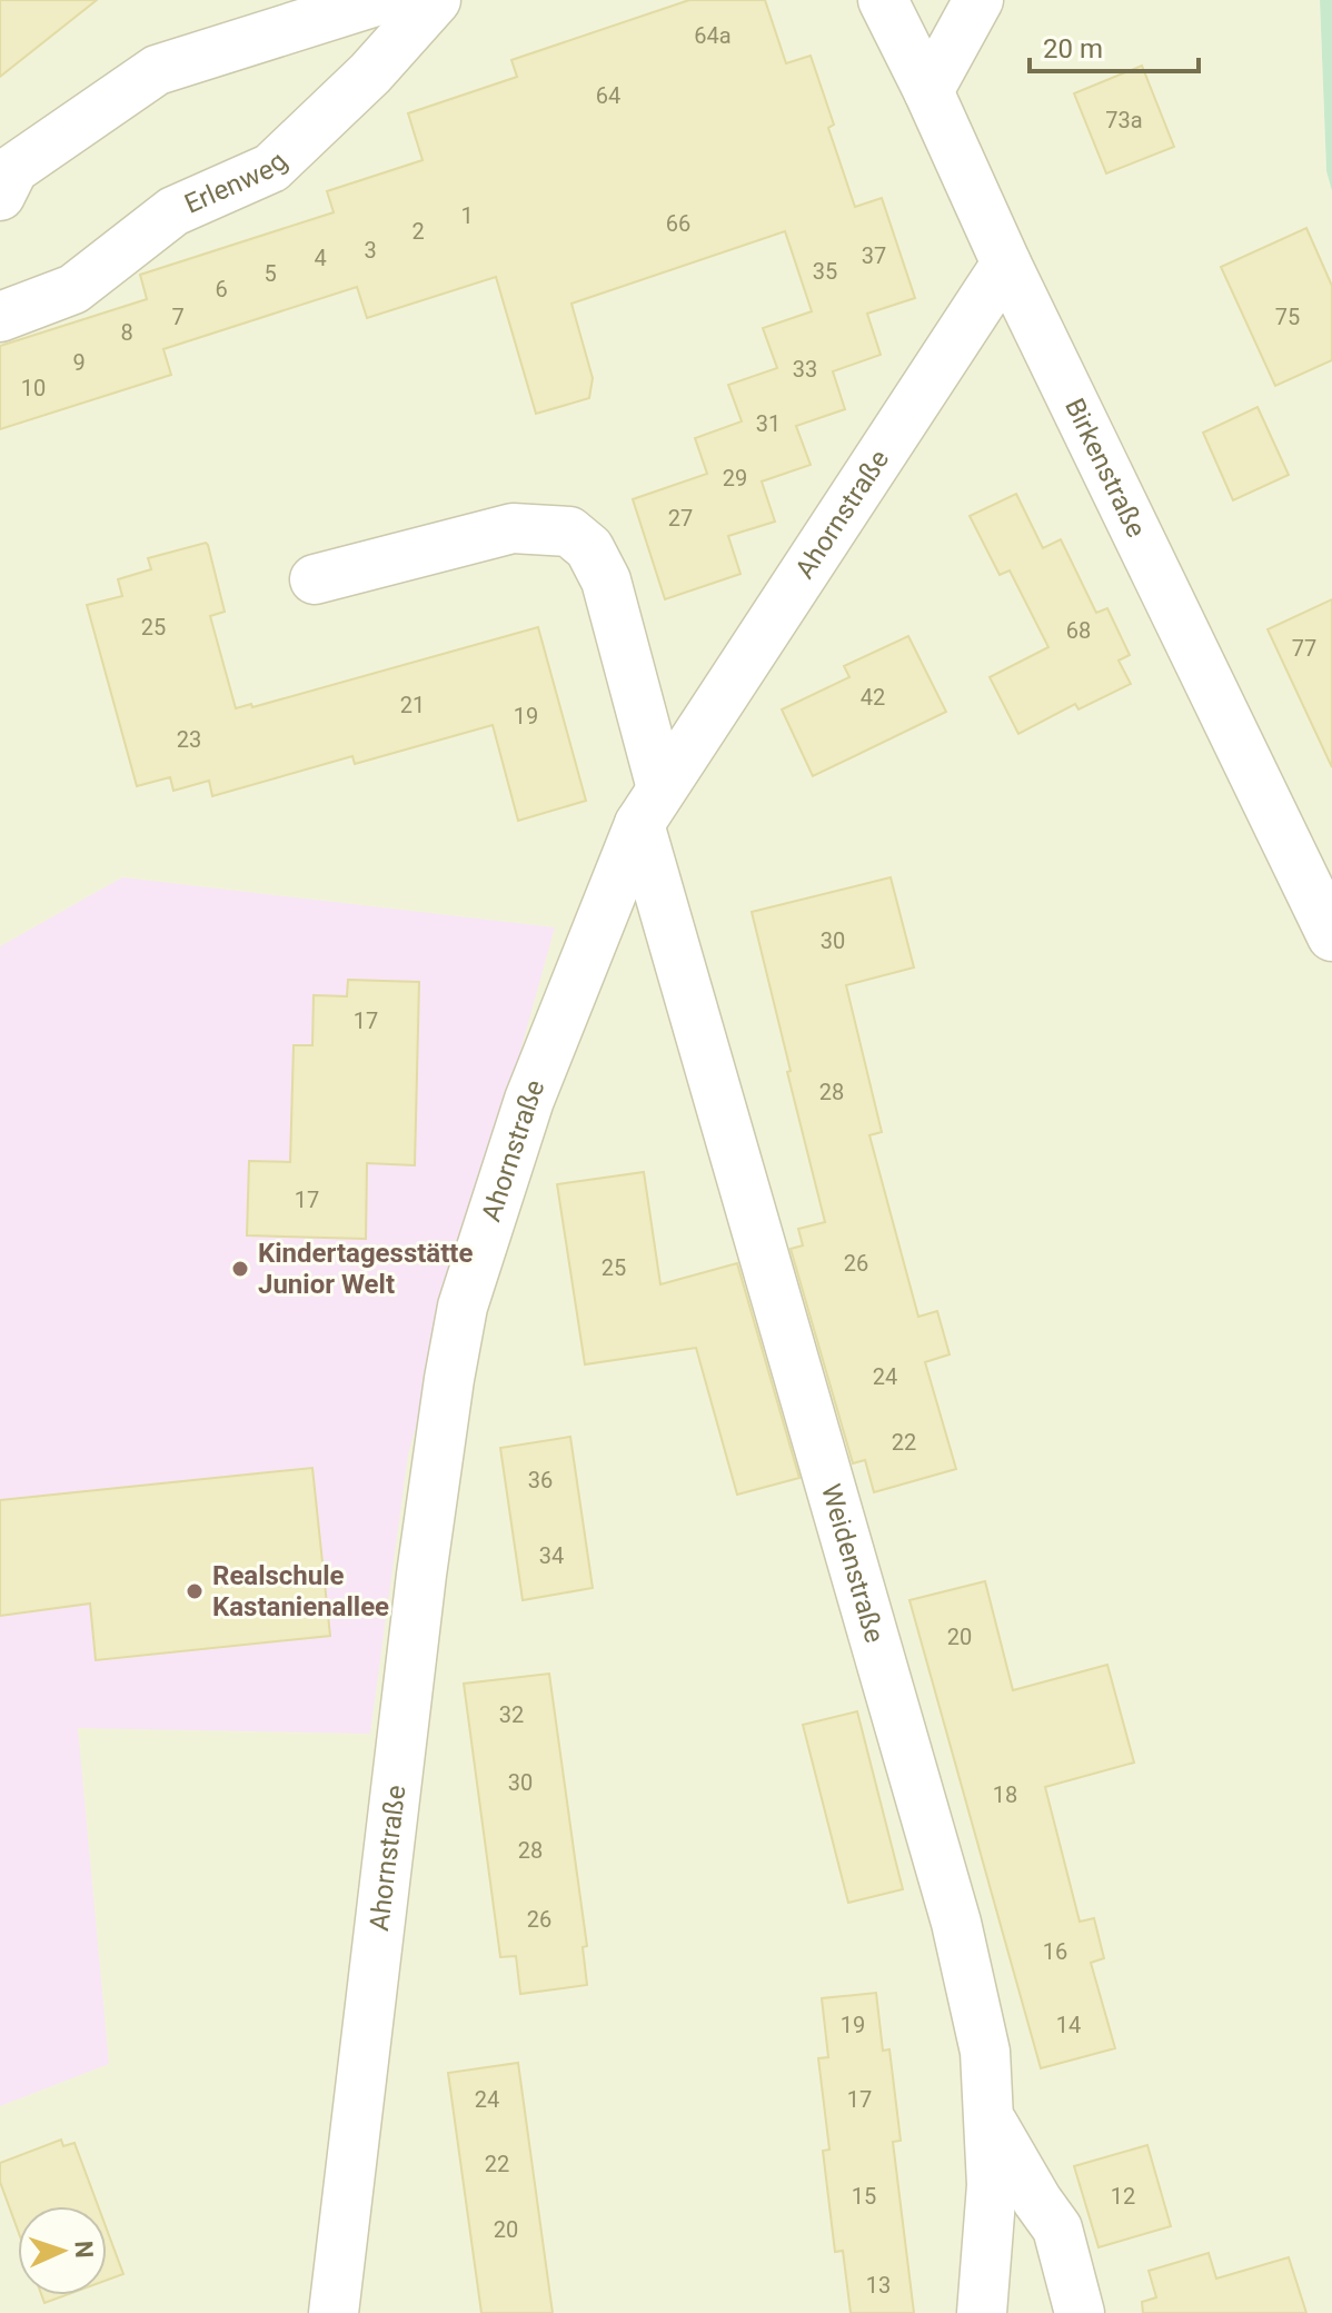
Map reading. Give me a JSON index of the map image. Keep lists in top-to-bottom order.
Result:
{
  "streets": {
    "street": [
      "Erlenweg",
      "Birkenstraße",
      "Ahornstraße",
      "Weidenstraße"
    ]
  },
  "crossings": [
    ["Birkenstraße", "Ahornstraße"],
    ["Ahornstraße", "Weidenstraße"]
  ],
  "places": ["Kindertagesstätte Junior Welt", "Realschule Kastanienallee"],
  "house_numbers": [
    "64a",
    "64",
    "73a",
    "1",
    "66",
    "2",
    "3",
    "37",
    "4",
    "35",
    "5",
    "6",
    "7",
    "75",
    "8",
    "9",
    "33",
    "10",
    "31",
    "29",
    "27",
    "25",
    "68",
    "77",
    "42",
    "21",
    "19",
    "23",
    "30",
    "17",
    "28",
    "17",
    "26",
    "25",
    "24",
    "22",
    "36",
    "34",
    "20",
    "32",
    "30",
    "18",
    "28",
    "26",
    "16",
    "19",
    "14",
    "24",
    "17",
    "22",
    "15",
    "12",
    "20",
    "13"
  ],
  "scale_bar": "20 m",
  "north": "right"
}
